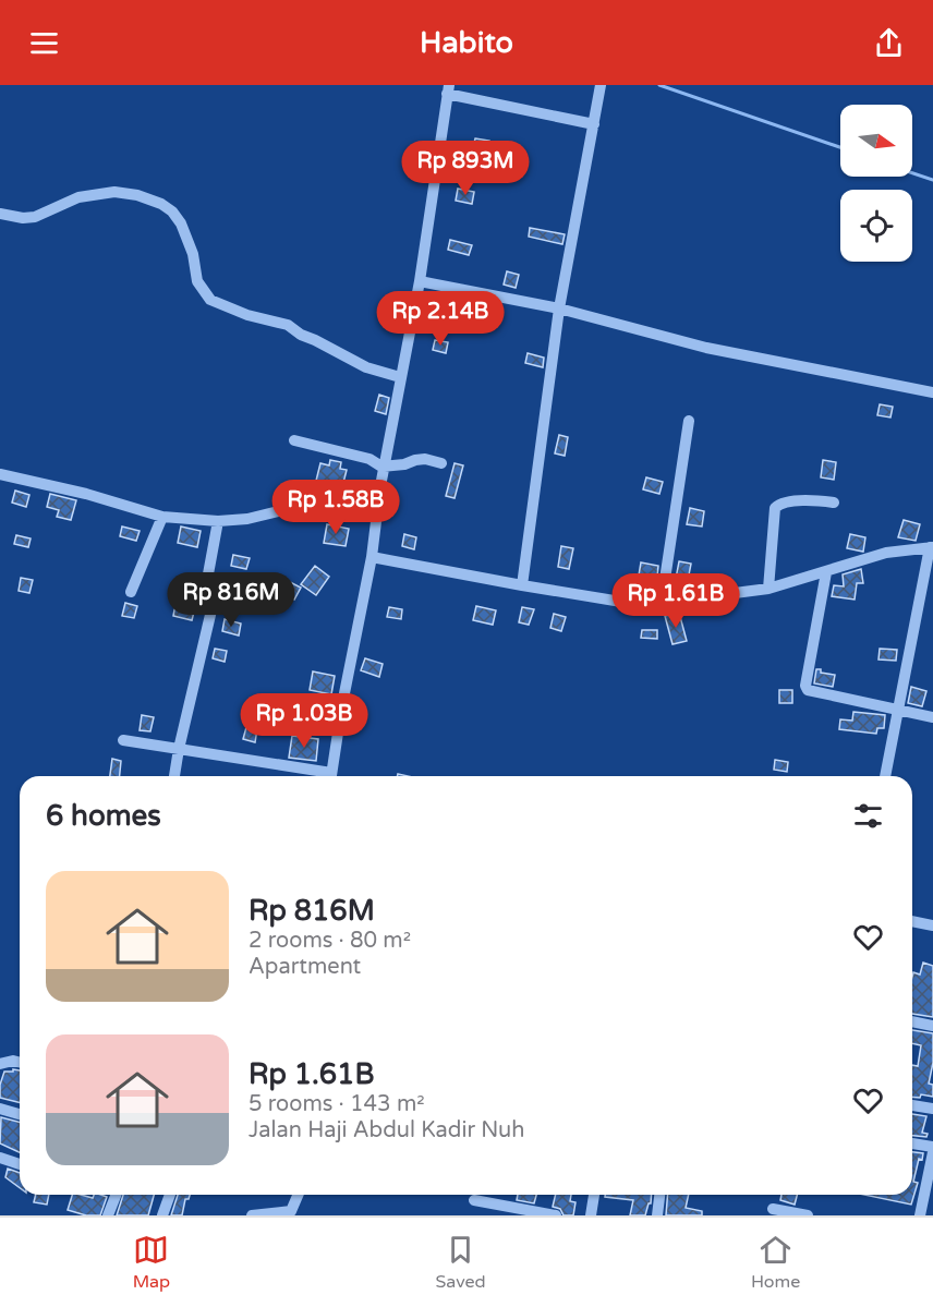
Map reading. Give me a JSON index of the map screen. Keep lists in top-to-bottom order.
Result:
{
  "north": "right",
  "page": {
    "header": "Habito",
    "price": [
      "Rp 893M",
      "Rp 2.14B",
      "Rp 1.58B",
      "Rp 816M",
      "Rp 1.61B",
      "Rp 1.03B"
    ],
    "heading": "6 homes",
    "list": [
      {
        "name": "Rp 816M",
        "note": "2 rooms · 80 m² · Apartment"
      },
      {
        "name": "Rp 1.61B",
        "note": "5 rooms · 143 m² · Jalan Haji Abdul Kadir Nuh"
      }
    ],
    "tabs": ["Map", "Saved", "Home"]
  }
}
